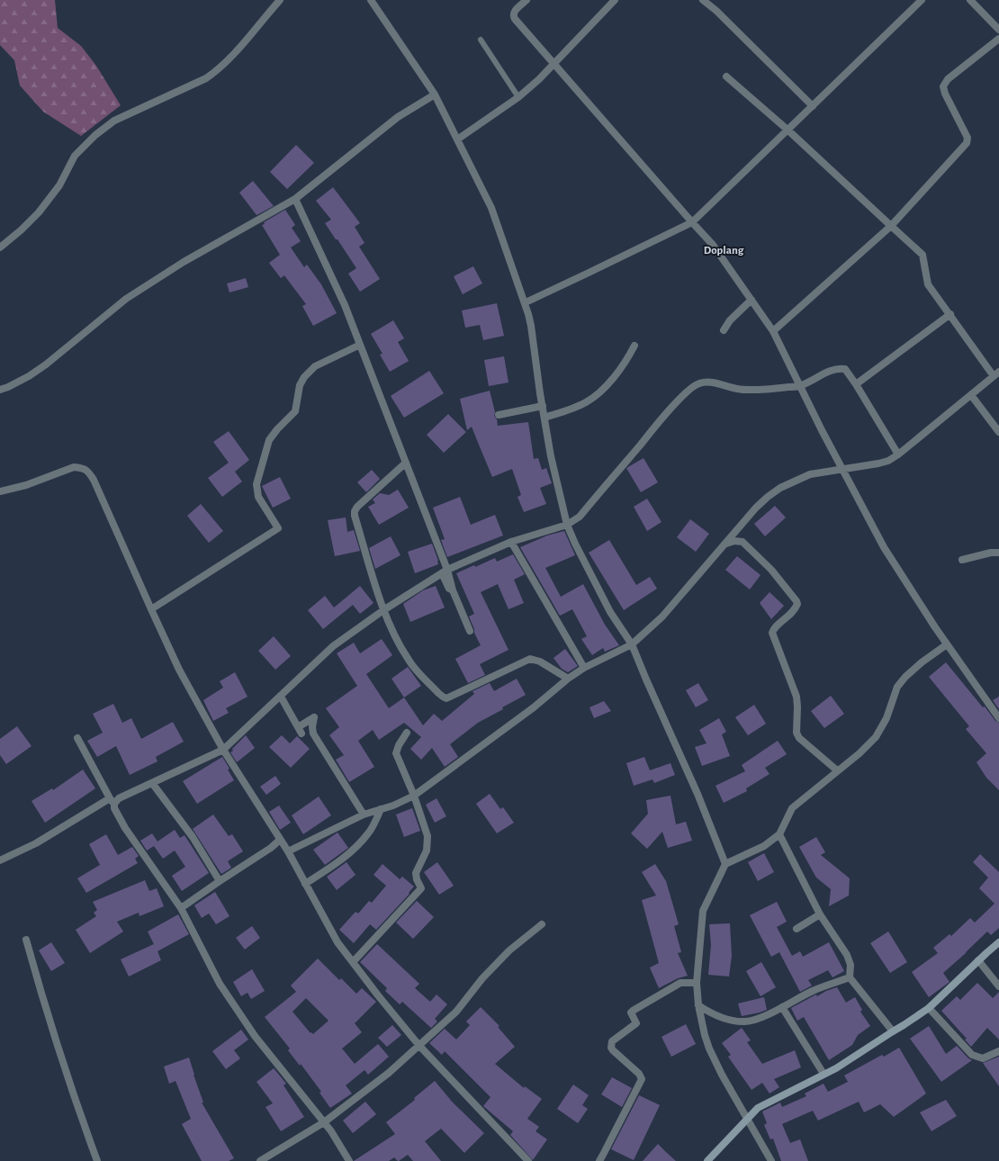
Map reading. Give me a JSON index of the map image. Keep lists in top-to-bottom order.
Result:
{
  "districts": ["Doplang"]
}
